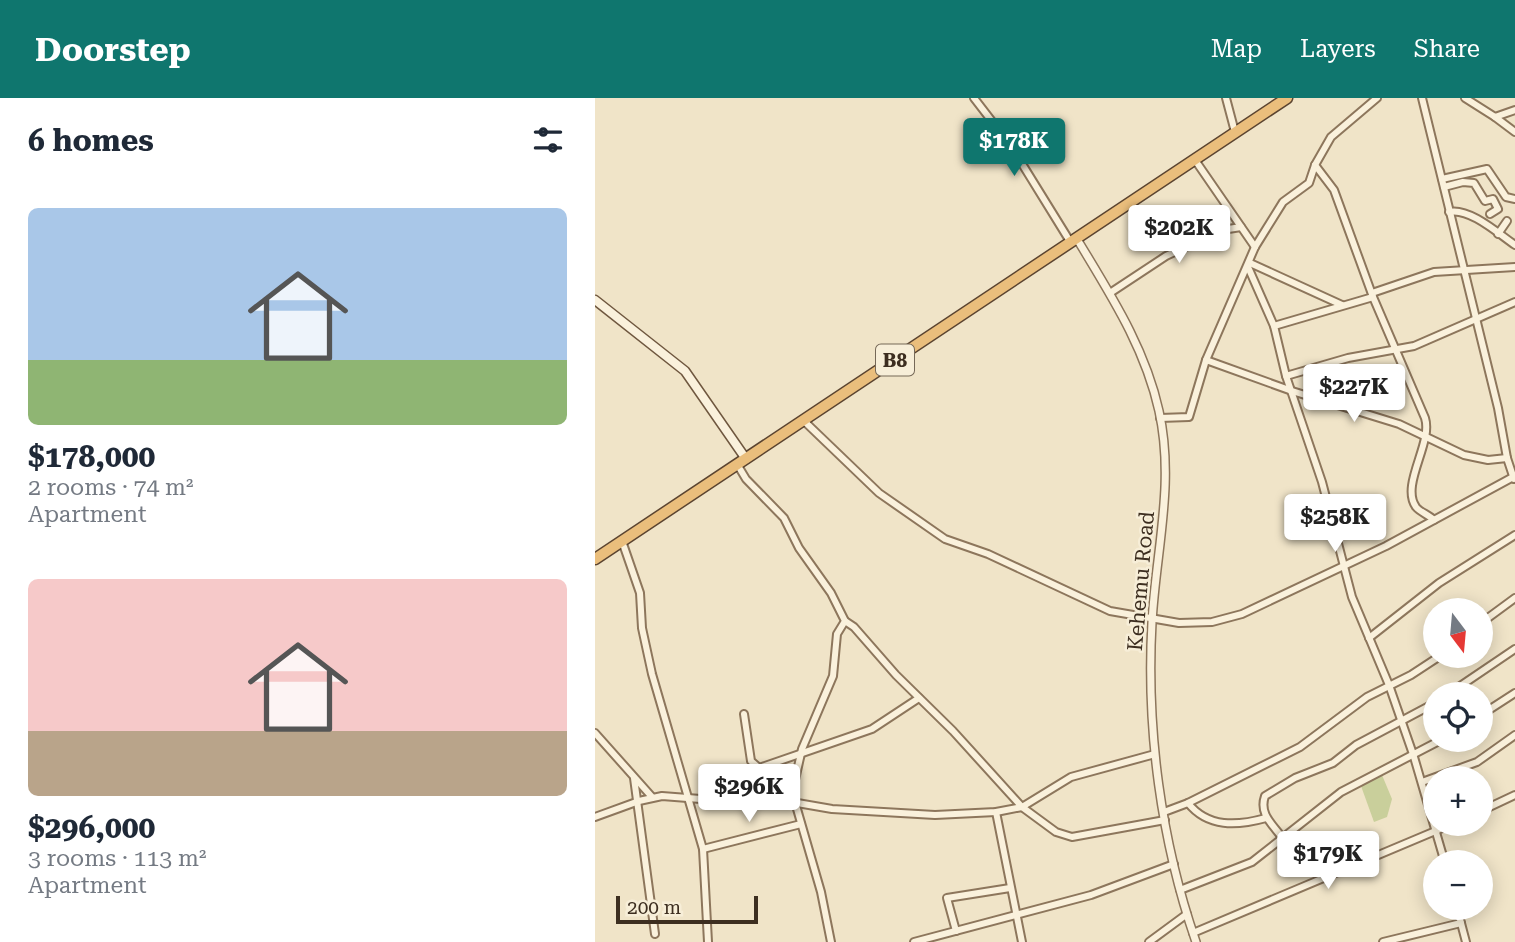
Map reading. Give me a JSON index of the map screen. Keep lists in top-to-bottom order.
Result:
{
  "streets": {
    "highway": ["B8"],
    "street": ["Kehemu Road"]
  },
  "crossings": [
    ["B8", "Kehemu Road"]
  ],
  "scale_bar": "200 m",
  "north": "bottom",
  "page": {
    "header": "Doorstep",
    "nav": ["Map", "Layers", "Share"],
    "heading": "6 homes",
    "price": [
      "$178K",
      "$202K",
      "$227K",
      "$258K",
      "$296K",
      "$179K"
    ],
    "list": [
      {
        "name": "$178,000",
        "note": "2 rooms · 74 m² · Apartment"
      },
      {
        "name": "$296,000",
        "note": "3 rooms · 113 m² · Apartment"
      }
    ],
    "map_buttons": ["+", "−"],
    "scale": "200 m"
  }
}
